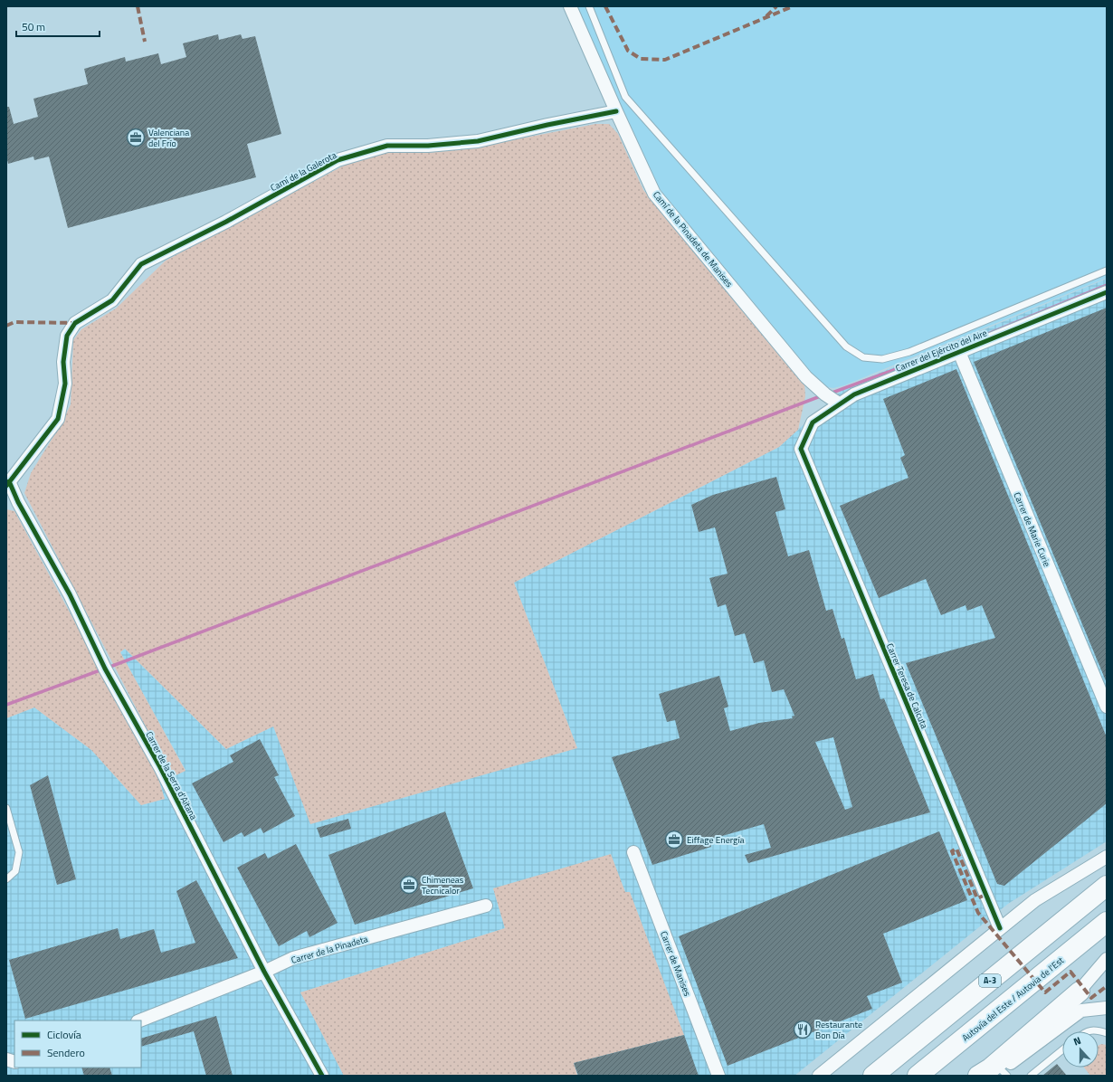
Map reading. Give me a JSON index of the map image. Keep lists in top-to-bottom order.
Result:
{
  "streets": {
    "highway": ["A-3", "Autovía del Este / Autovia de l'Est"],
    "street": [
      "Camí de la Galerota",
      "Camí de la Pinadeta de Manises",
      "Carrer del Ejército del Aire",
      "Carrer de Marie Curie",
      "Carrer Teresa de Calcuta",
      "Carrer de la Serra d'Aitana",
      "Carrer de la Pinadeta",
      "Carrer de Manises"
    ]
  },
  "crossings": [
    ["Camí de la Galerota", "Camí de la Pinadeta de Manises"],
    ["Camí de la Galerota", "Carrer de la Serra d'Aitana"],
    ["Camí de la Pinadeta de Manises", "Carrer del Ejército del Aire"],
    ["Carrer del Ejército del Aire", "Carrer de Marie Curie"],
    ["Carrer del Ejército del Aire", "Carrer Teresa de Calcuta"],
    ["Carrer de la Serra d'Aitana", "Carrer de la Pinadeta"]
  ],
  "places": {
    "office": ["Valenciana del Frío", "Eiffage Energía", "Chimeneas Tecnicalor"],
    "restaurant": ["Restaurante Bon Día"]
  },
  "legend": ["Ciclovía", "Sendero"],
  "scale_bar": "50 m",
  "north": "top"
}
